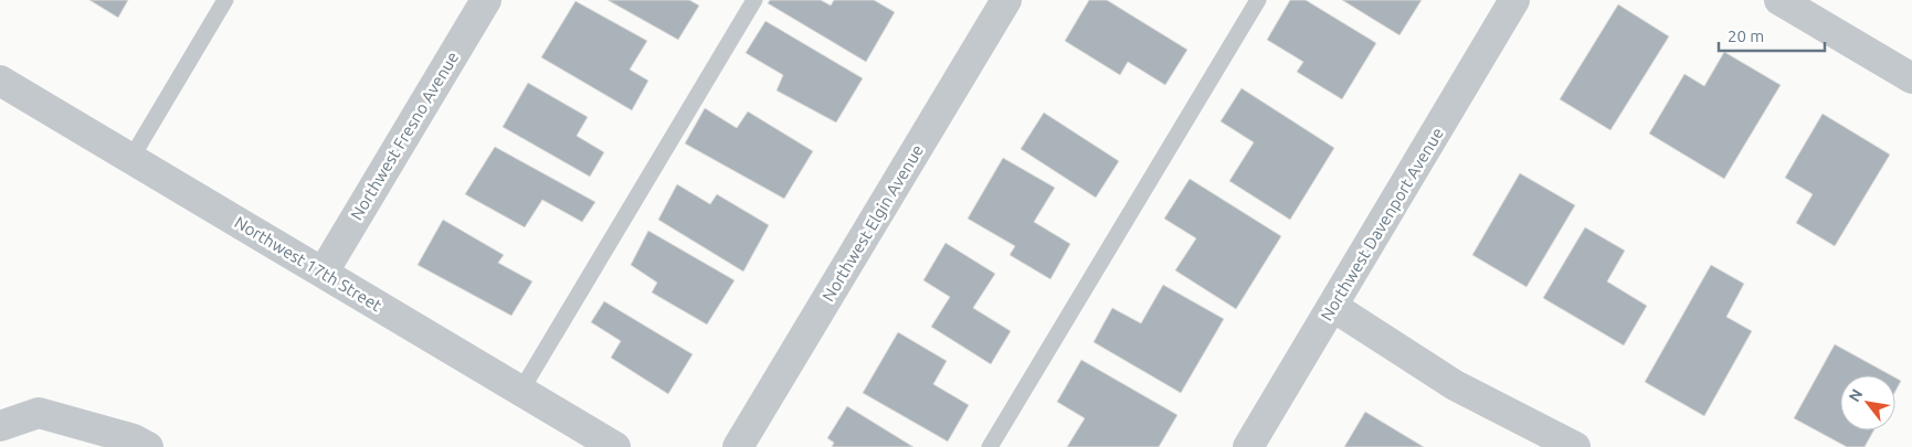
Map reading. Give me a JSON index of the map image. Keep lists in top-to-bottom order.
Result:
{
  "streets": {
    "street": [
      "Northwest Fresno Avenue",
      "Northwest Elgin Avenue",
      "Northwest Davenport Avenue",
      "Northwest 17th Street"
    ]
  },
  "crossings": [
    ["Northwest Fresno Avenue", "Northwest 17th Street"]
  ],
  "scale_bar": "20 m",
  "north": "top left"
}
